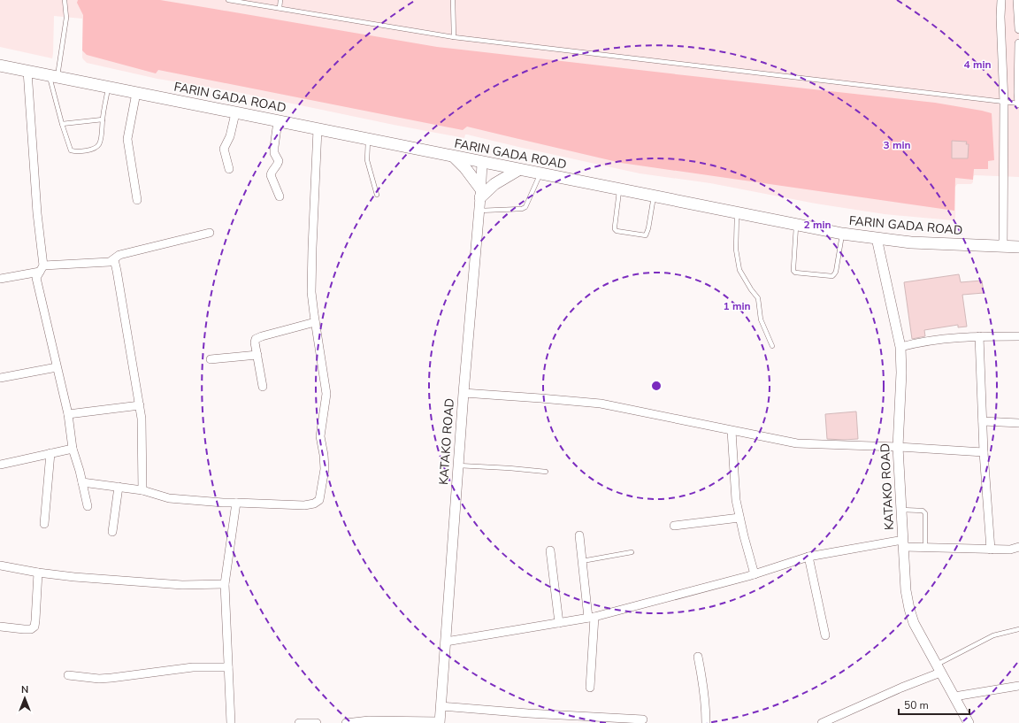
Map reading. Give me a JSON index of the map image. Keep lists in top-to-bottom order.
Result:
{
  "streets": {
    "main road": ["FARIN GADA ROAD"],
    "street": ["KATAKO ROAD"]
  },
  "crossings": [
    ["FARIN GADA ROAD", "KATAKO ROAD"]
  ],
  "scale_bar": "50 m",
  "north": "top",
  "rings": [
    "4 min",
    "3 min",
    "2 min",
    "1 min"
  ]
}
